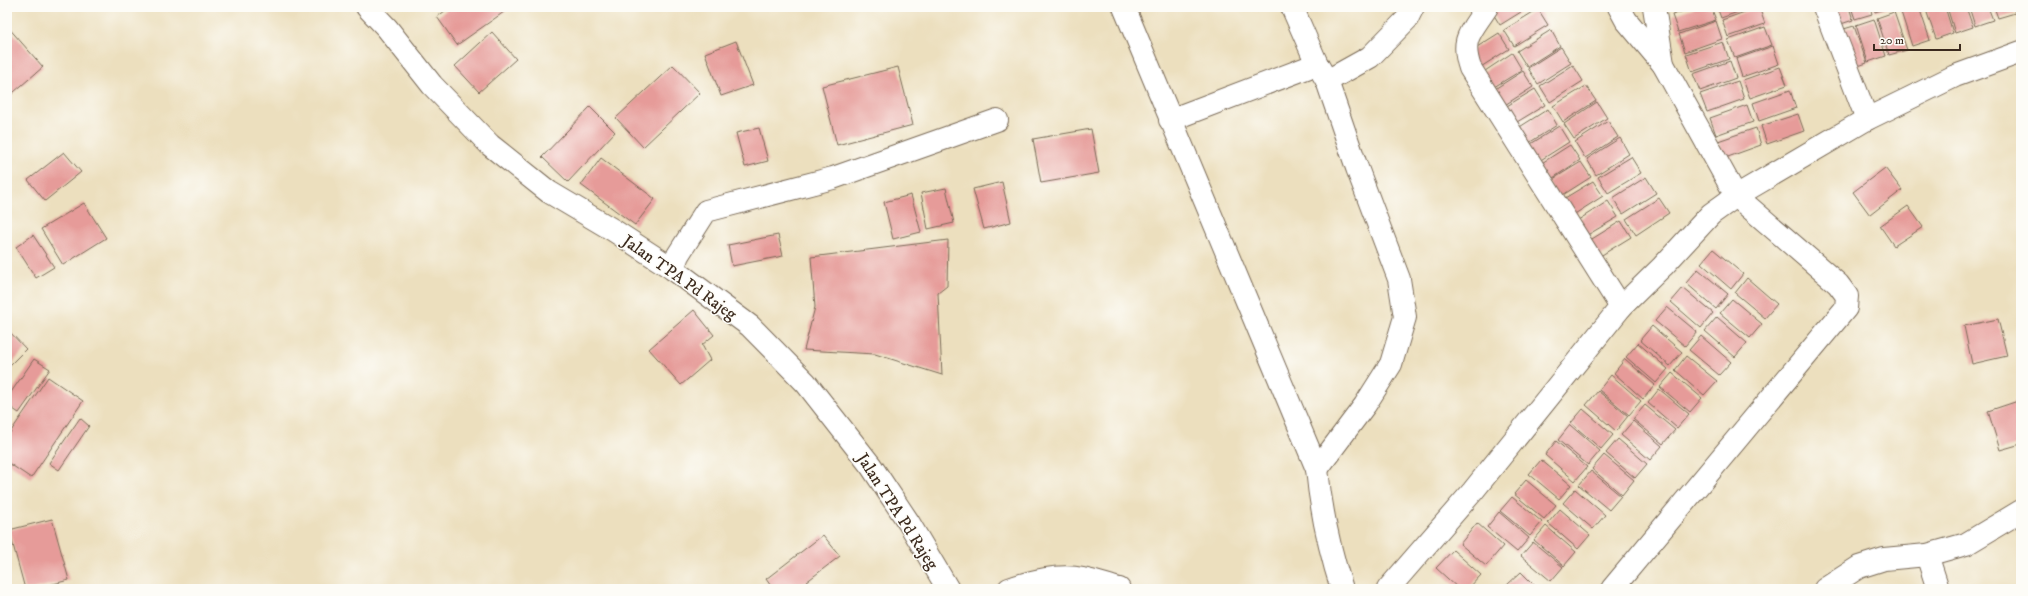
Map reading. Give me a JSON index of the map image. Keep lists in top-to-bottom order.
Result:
{
  "streets": {
    "street": ["Jalan TPA Pd Rajeg"]
  },
  "scale_bar": "20 m"
}
